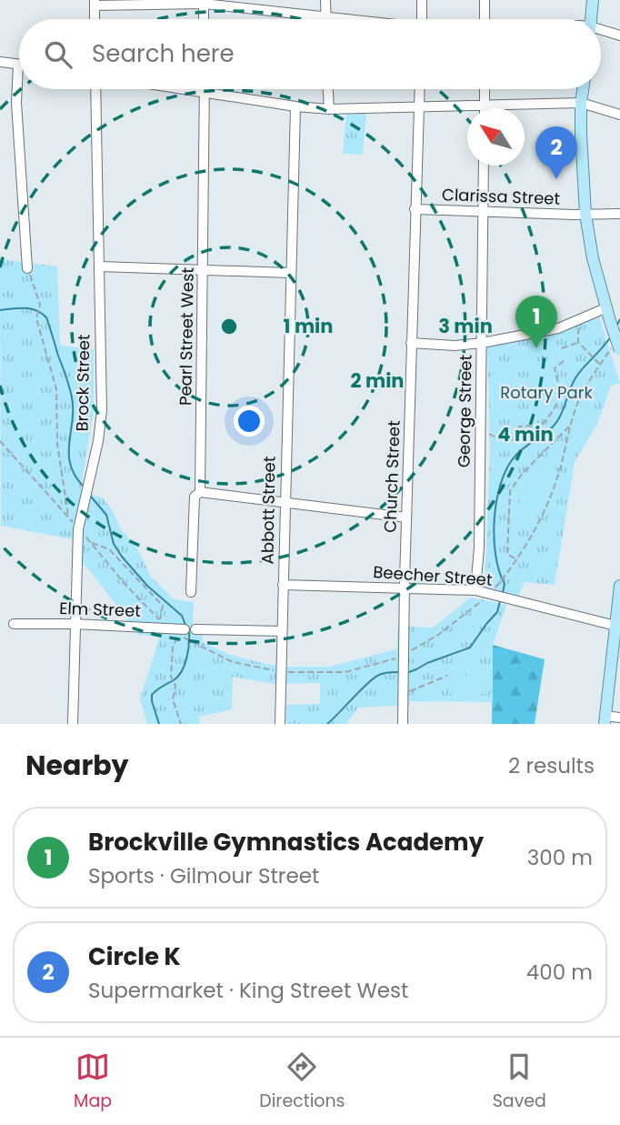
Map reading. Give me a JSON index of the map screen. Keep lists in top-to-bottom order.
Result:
{
  "streets": {
    "street": [
      "Clarissa Street",
      "Pearl Street West",
      "Brock Street",
      "George Street",
      "Church Street",
      "Abbott Street",
      "Beecher Street",
      "Elm Street"
    ]
  },
  "crossings": [
    ["Clarissa Street", "George Street"],
    ["Clarissa Street", "Church Street"],
    ["Brock Street", "Elm Street"],
    ["George Street", "Beecher Street"],
    ["Church Street", "Beecher Street"],
    ["Abbott Street", "Beecher Street"],
    ["Abbott Street", "Elm Street"]
  ],
  "parks": ["Rotary Park"],
  "north": "top left",
  "page": {
    "search": "Search here",
    "pins": ["2", "1"],
    "heading": ["Nearby", "2 results"],
    "list": [
      {
        "mark": "1",
        "name": "Brockville Gymnastics Academy",
        "note": "Sports · Gilmour Street",
        "value": "300 m"
      },
      {
        "mark": "2",
        "name": "Circle K",
        "note": "Supermarket · King Street West",
        "value": "400 m"
      }
    ],
    "nav": ["Map", "Directions", "Saved"]
  },
  "rings": [
    "1 min",
    "3 min",
    "2 min",
    "4 min"
  ]
}
